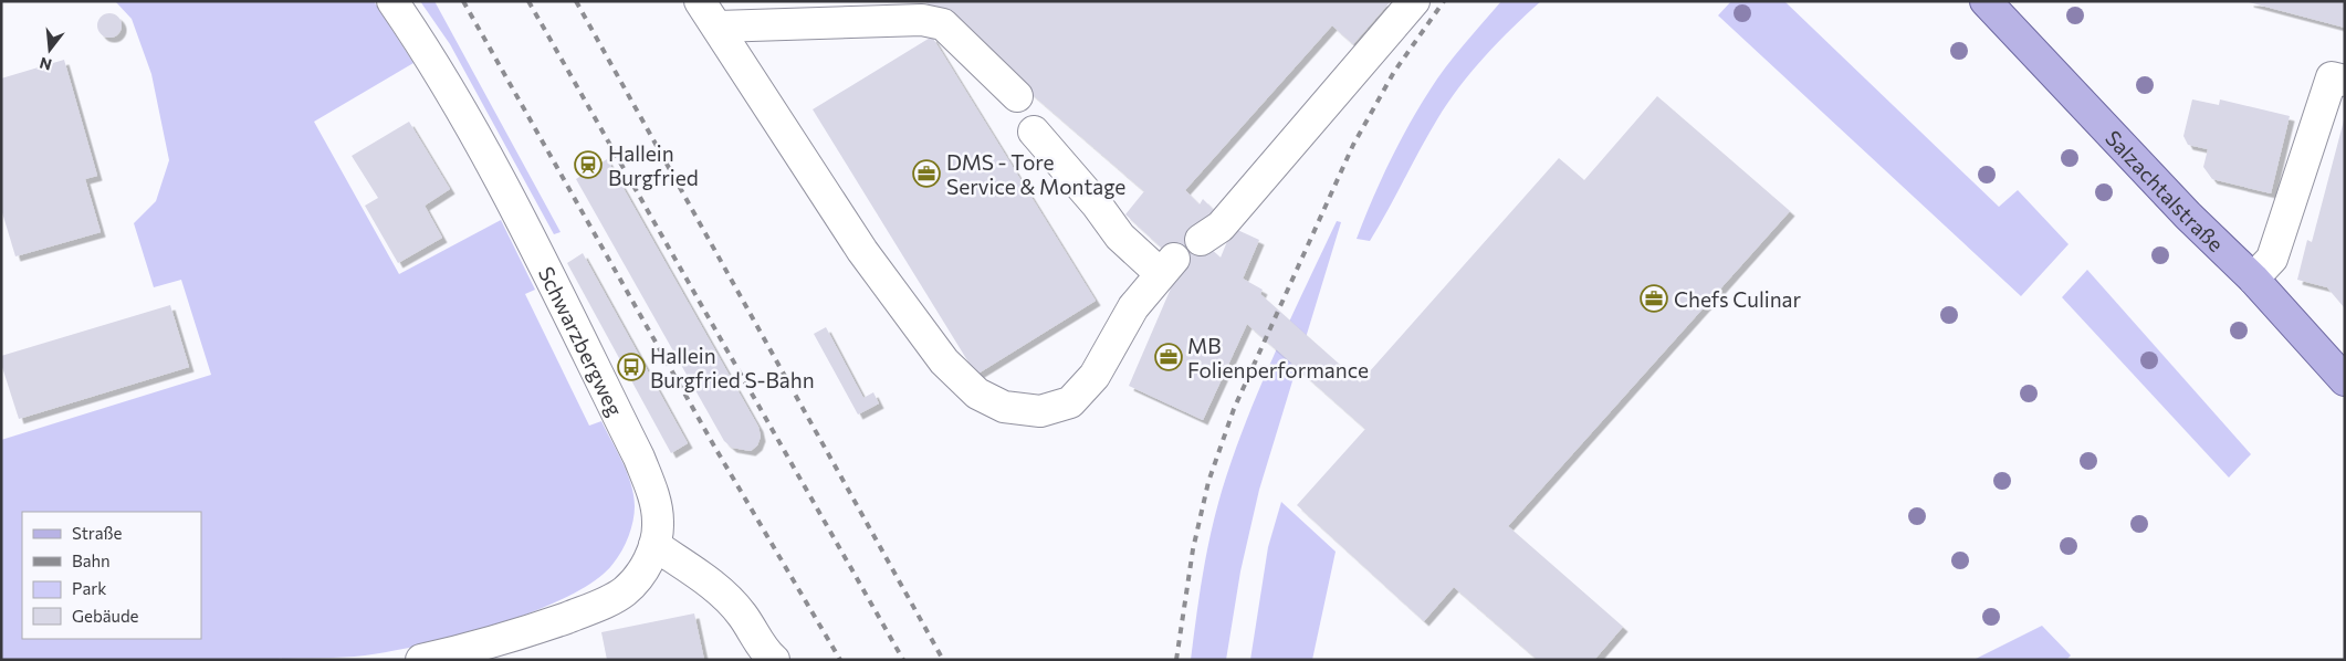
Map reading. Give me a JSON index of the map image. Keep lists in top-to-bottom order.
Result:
{
  "streets": {
    "main road": ["Salzachtalstraße"],
    "street": ["Schwarzbergweg"]
  },
  "places": {
    "station": ["Hallein Burgfried"],
    "office": ["DMS - Tore Service & Montage", "Chefs Culinar", "MB Folienperformance"],
    "bus stop": ["Hallein Burgfried S-Bahn"]
  },
  "legend": [
    "Straße",
    "Bahn",
    "Park",
    "Gebäude"
  ],
  "north": "bottom"
}
